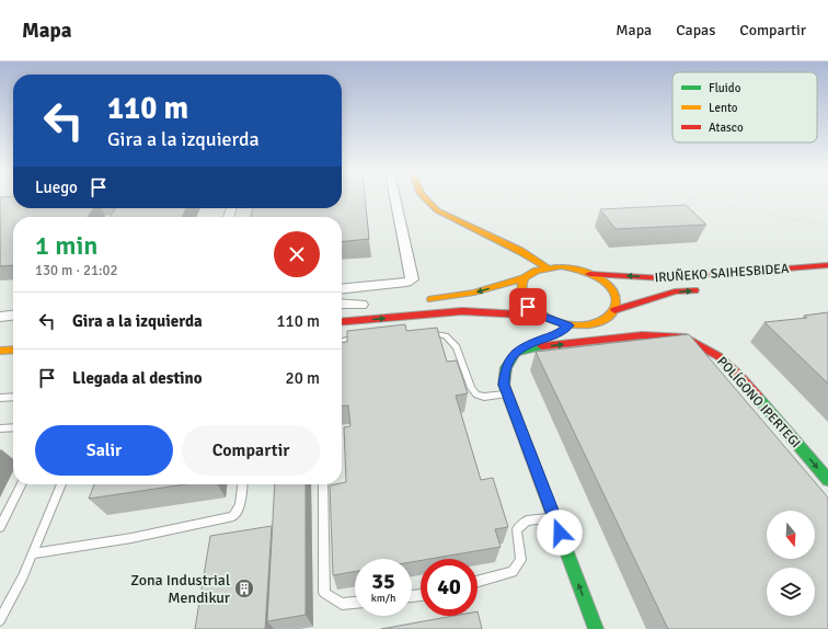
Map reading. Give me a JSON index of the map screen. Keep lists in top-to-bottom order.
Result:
{
  "streets": {
    "main road": ["IRUÑEKO SAIHESBIDEA", "POLÍGONO IPERTEGI"]
  },
  "crossings": [
    ["IRUÑEKO SAIHESBIDEA", "POLÍGONO IPERTEGI"]
  ],
  "places": {
    "building": ["Zona Industrial Mendikur"]
  },
  "legend": ["Fluido", "Lento", "Atasco"],
  "north": "bottom",
  "page": {
    "header": "Mapa",
    "nav": ["Mapa", "Capas", "Compartir"],
    "turn": ["110 m", "Gira a la izquierda"],
    "then": "Luego",
    "heading": ["1 min", "130 m · 21:02"],
    "list": [
      {
        "name": "Gira a la izquierda",
        "value": "110 m"
      },
      {
        "name": "Llegada al destino",
        "value": "20 m"
      }
    ],
    "buttons": ["Salir", "Compartir"],
    "speed": "35 km/h",
    "limit": "40"
  }
}
